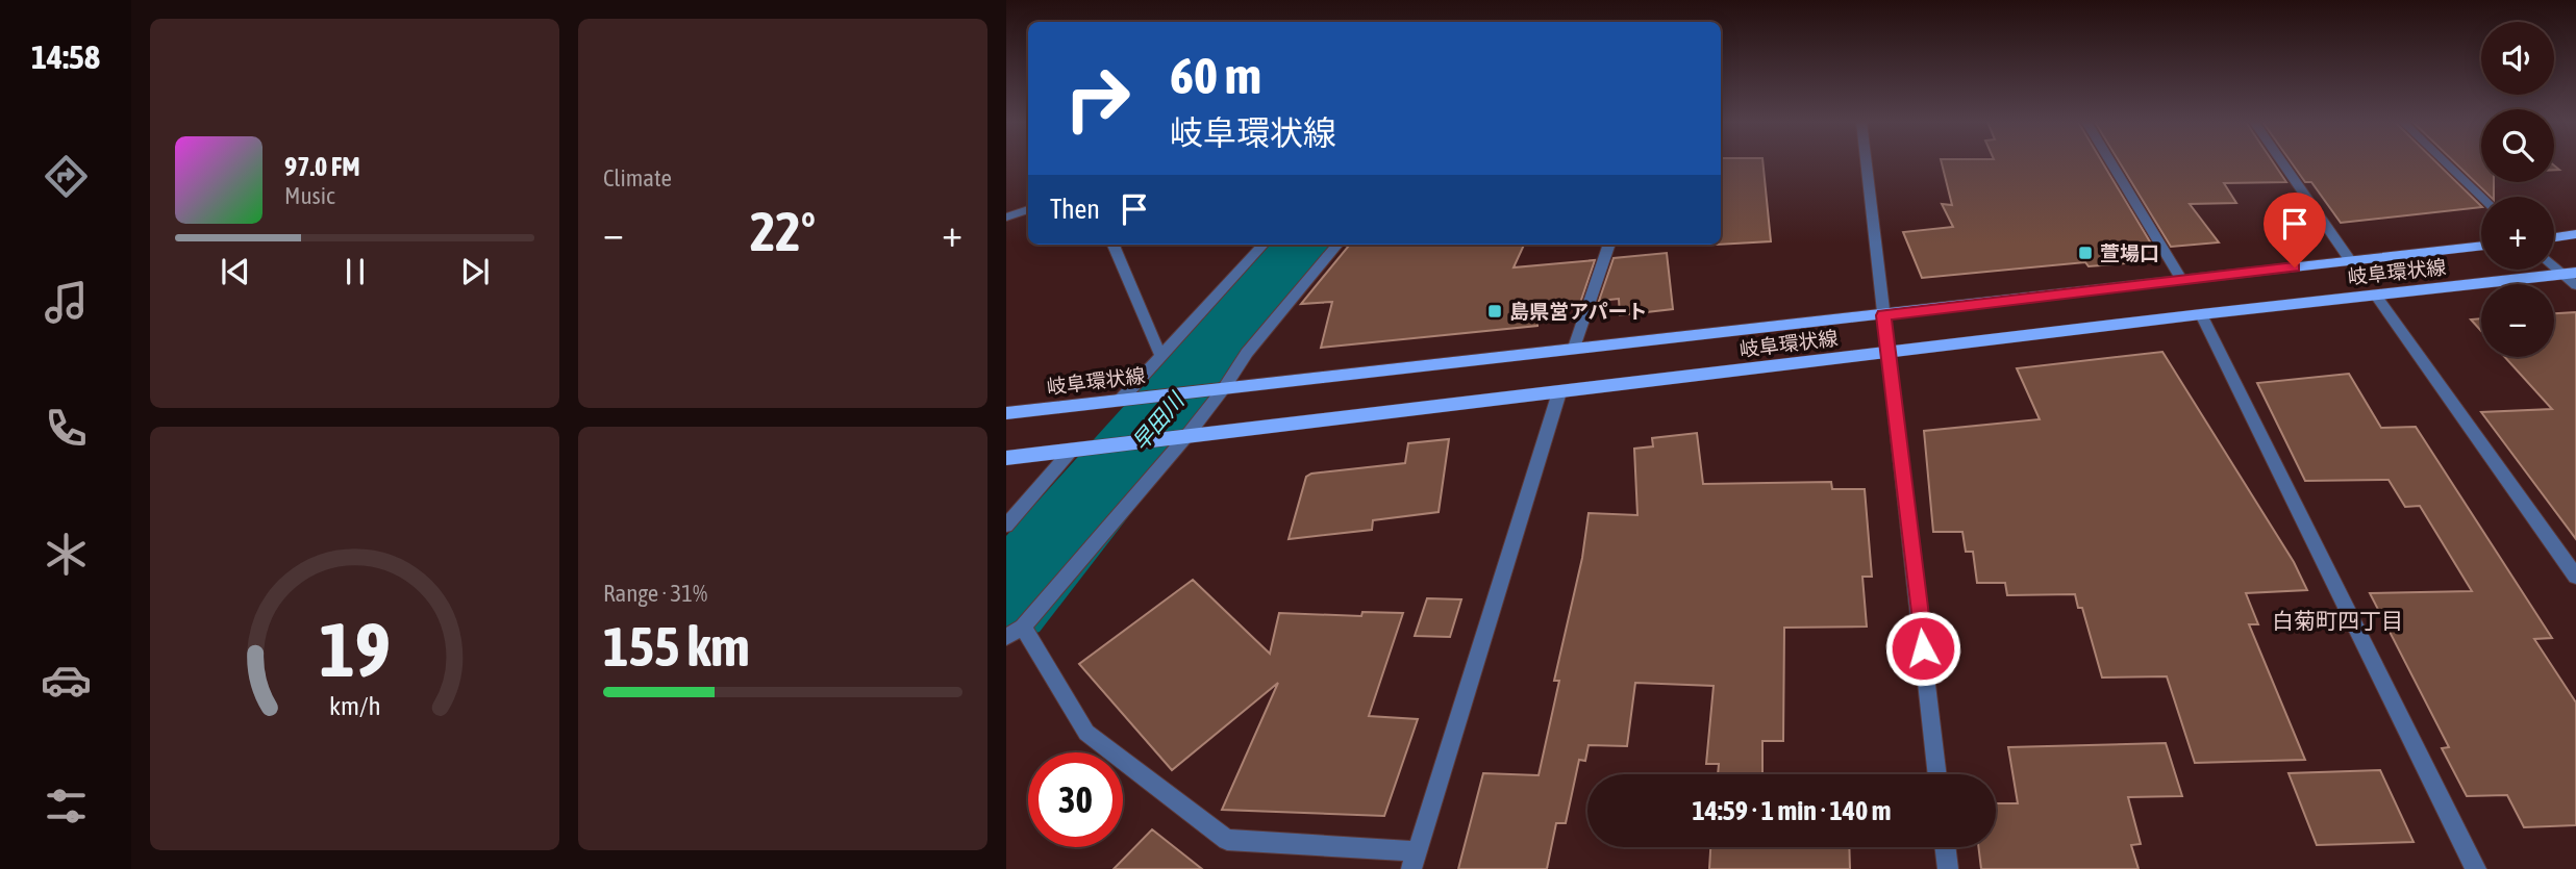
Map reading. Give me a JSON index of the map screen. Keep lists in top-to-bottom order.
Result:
{
  "streets": {
    "main road": ["岐阜環状線"]
  },
  "districts": ["白菊町四丁目"],
  "water": ["早田川"],
  "places": {
    "transit": ["萱場口", "島県営アパート"]
  },
  "page": {
    "tabs": "14:58",
    "tile": [
      "Climate",
      ["Range · 31%", "155 km"]
    ],
    "map_buttons": ["+", "−"],
    "turn": ["60 m", "岐阜環状線"],
    "song": ["97.0 FM", "Music"],
    "then": "Then",
    "heat": ["−", "22°", "+"],
    "limit": "30",
    "trip": "14:59 · 1 min · 140 m",
    "gauge": ["19", "km/h"]
  }
}
